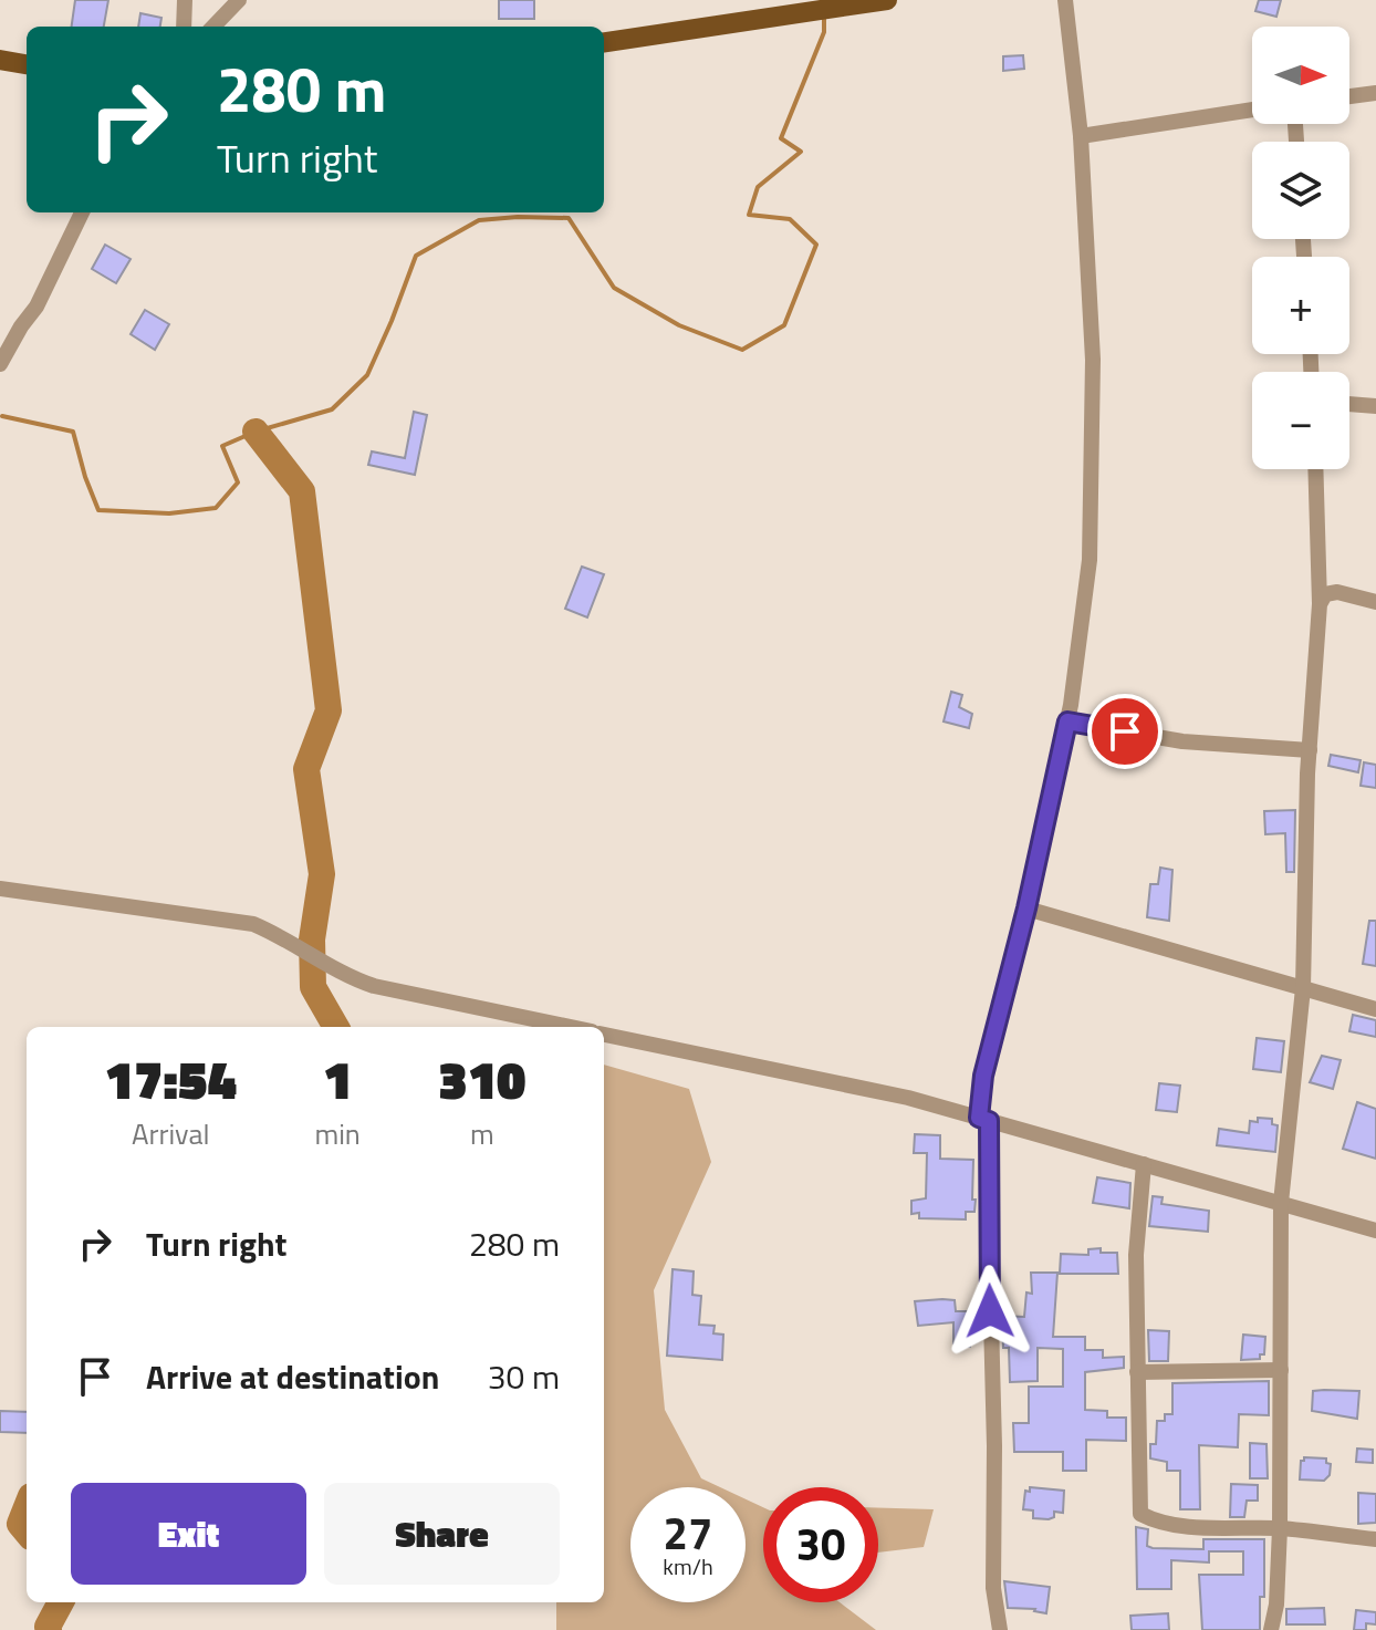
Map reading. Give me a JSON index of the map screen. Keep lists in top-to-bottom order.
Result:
{
  "north": "right",
  "page": {
    "map_buttons": ["+", "−"],
    "turn": ["280 m", "Turn right"],
    "eta": [
      "17:54",
      "Arrival",
      "1",
      "min",
      "310",
      "m"
    ],
    "list": [
      {
        "name": "Turn right",
        "value": "280 m"
      },
      {
        "name": "Arrive at destination",
        "value": "30 m"
      }
    ],
    "buttons": ["Exit", "Share"],
    "speed": "27 km/h",
    "limit": "30"
  }
}
